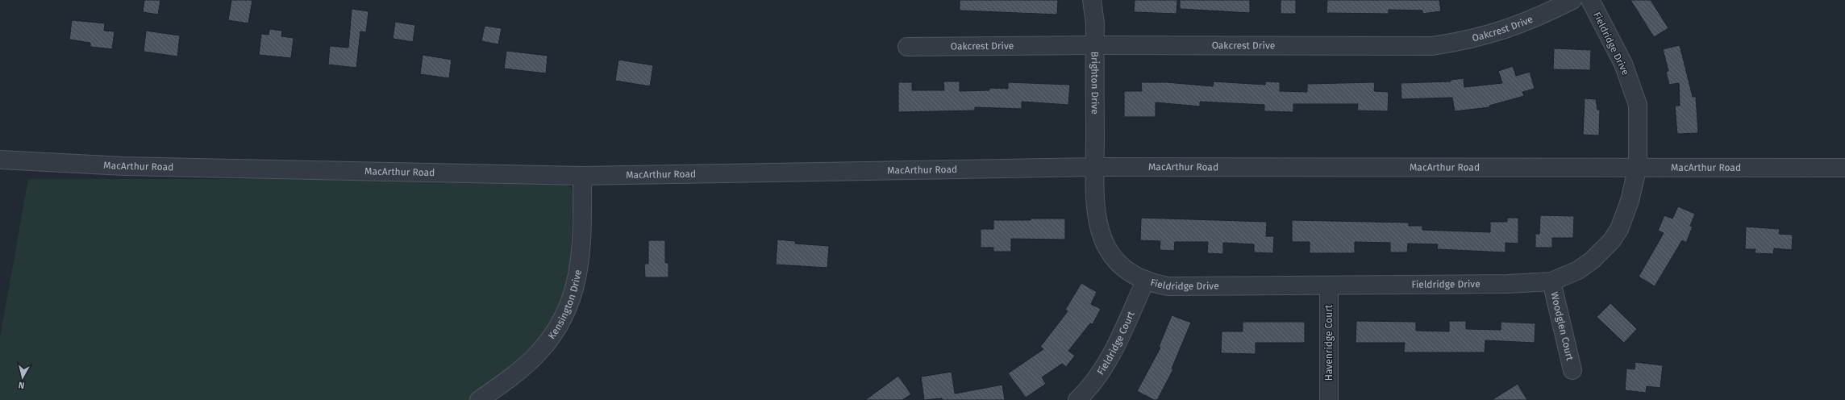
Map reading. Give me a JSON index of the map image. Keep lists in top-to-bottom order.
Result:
{
  "streets": {
    "street": [
      "Oakcrest Drive",
      "Fieldridge Drive",
      "Brighton Drive",
      "MacArthur Road",
      "Kensington Drive",
      "Woodglen Court",
      "Fieldridge Court",
      "Havenridge Court"
    ]
  },
  "crossings": [
    ["Oakcrest Drive", "Brighton Drive"],
    ["Fieldridge Drive", "Brighton Drive"],
    ["Fieldridge Drive", "MacArthur Road"],
    ["Fieldridge Drive", "Woodglen Court"],
    ["Fieldridge Drive", "Fieldridge Court"],
    ["Fieldridge Drive", "Havenridge Court"],
    ["Brighton Drive", "MacArthur Road"],
    ["MacArthur Road", "Kensington Drive"]
  ],
  "north": "bottom"
}
